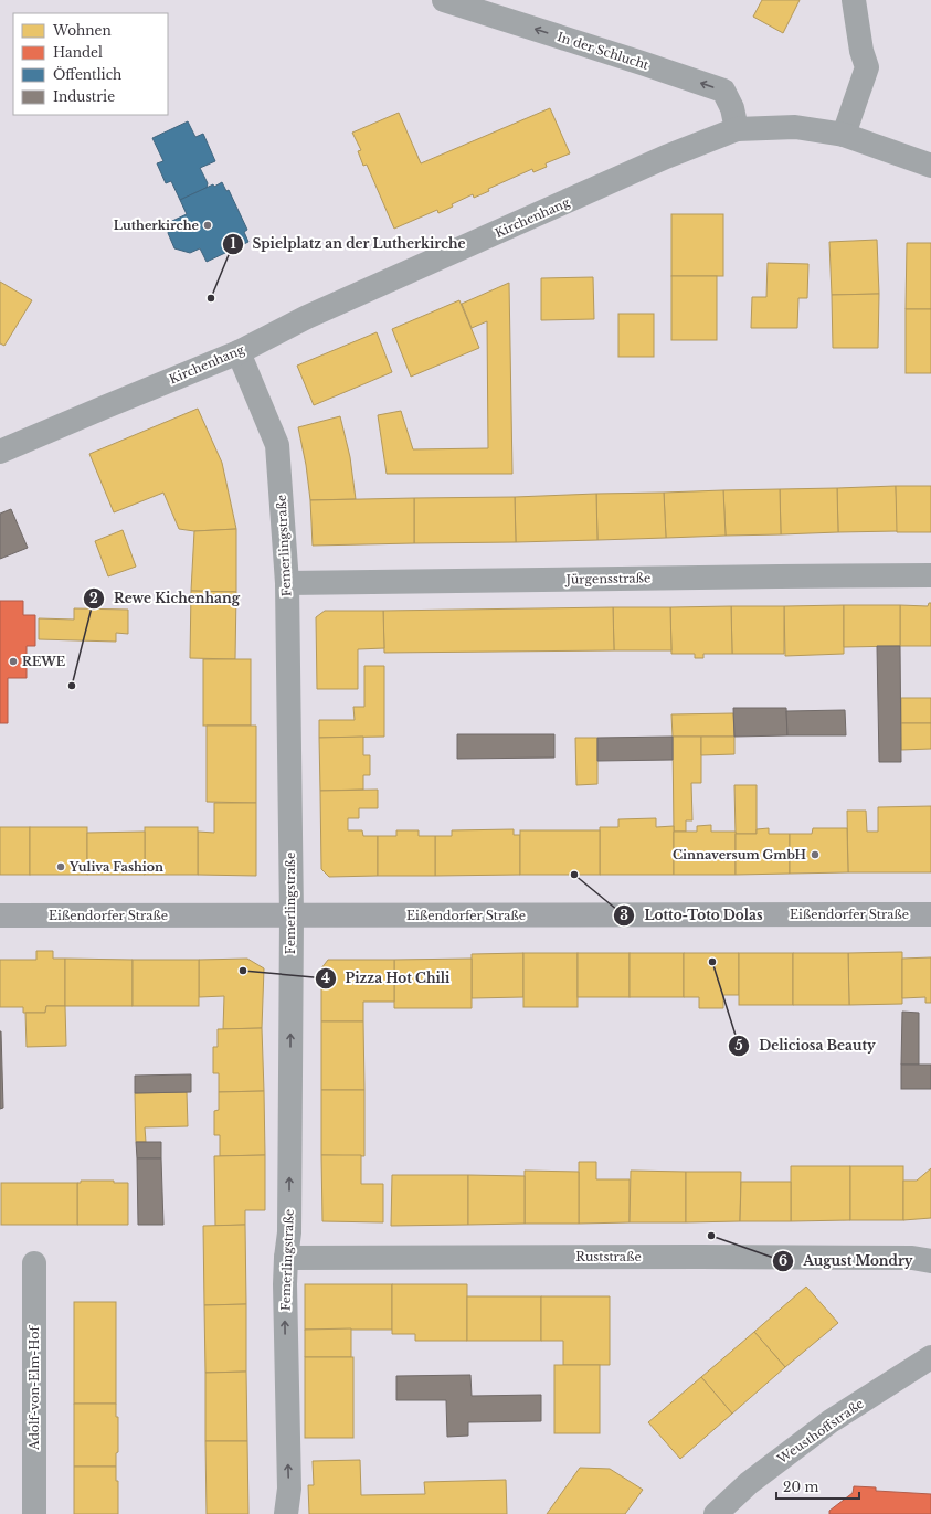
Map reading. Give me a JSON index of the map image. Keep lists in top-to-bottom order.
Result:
{
  "streets": {
    "main road": ["Eißendorfer Straße"],
    "street": [
      "In der Schlucht",
      "Kirchenhang",
      "Femerlingstraße",
      "Jürgensstraße",
      "Ruststraße",
      "Adolf-von-Elm-Hof",
      "Weusthoffstraße"
    ]
  },
  "crossings": [
    ["In der Schlucht", "Kirchenhang"],
    ["Kirchenhang", "Femerlingstraße"],
    ["Femerlingstraße", "Jürgensstraße"],
    ["Femerlingstraße", "Eißendorfer Straße"],
    ["Femerlingstraße", "Ruststraße"]
  ],
  "one_way": ["In der Schlucht", "Femerlingstraße"],
  "places": [
    "Lutherkirche",
    "Spielplatz an der Lutherkirche",
    "REWE",
    "Rewe Kichenhang",
    "Cinnaversum GmbH",
    "Yuliva Fashion",
    "Lotto-Toto Dolas",
    "Deliciosa Beauty",
    "Pizza Hot Chili",
    "August Mondry"
  ],
  "legend": [
    "Wohnen",
    "Handel",
    "Öffentlich",
    "Industrie"
  ],
  "scale_bar": "20 m"
}
